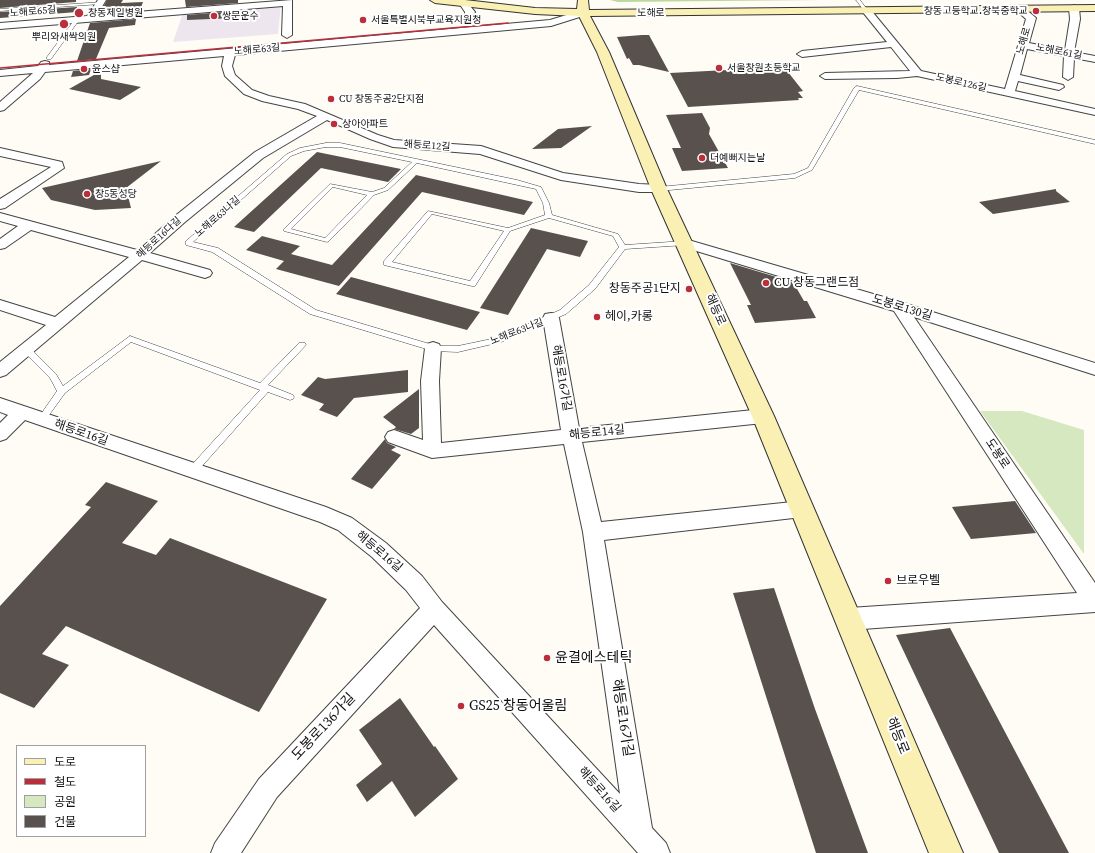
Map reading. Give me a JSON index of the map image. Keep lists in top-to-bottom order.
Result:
{
  "streets": {
    "main road": ["노해로", "해등로"],
    "street": [
      "노해로65길",
      "노해로63길",
      "노해로61길",
      "도봉로126길",
      "해등로12길",
      "해등로16다길",
      "도봉로130길",
      "해등로16가길",
      "해등로16길",
      "해등로14길",
      "도봉로",
      "도봉로136가길"
    ],
    "lane": ["노해로63나길"]
  },
  "crossings": [
    ["노해로", "노해로63길"],
    ["노해로", "노해로61길"],
    ["노해로", "도봉로126길"],
    ["노해로", "해등로"],
    ["노해로63길", "해등로12길"],
    ["노해로63길", "해등로"],
    ["해등로12길", "해등로16다길"],
    ["해등로12길", "해등로"],
    ["노해로63나길", "해등로16가길"],
    ["도봉로130길", "해등로"],
    ["도봉로130길", "도봉로"],
    ["해등로", "해등로14길"],
    ["해등로16가길", "해등로16길"],
    ["해등로16가길", "해등로14길"],
    ["해등로16길", "도봉로136가길"]
  ],
  "places": [
    "창동고등학교.창북중학교",
    "창동제일병원",
    "쌍문운수",
    "서울특별시북부교육지원청",
    "뿌리와새싹의원",
    "서울창원초등학교",
    "윤스샵",
    "CU 창동주공2단지점",
    "상아아파트",
    "더예뻐지는날",
    "창5동성당",
    "CU 창동그랜드점",
    "창동주공1단지",
    "헤이,카롱",
    "브로우벨",
    "윤결에스테틱",
    "GS25 창동어울림"
  ],
  "legend": [
    "도로",
    "철도",
    "공원",
    "건물"
  ]
}
